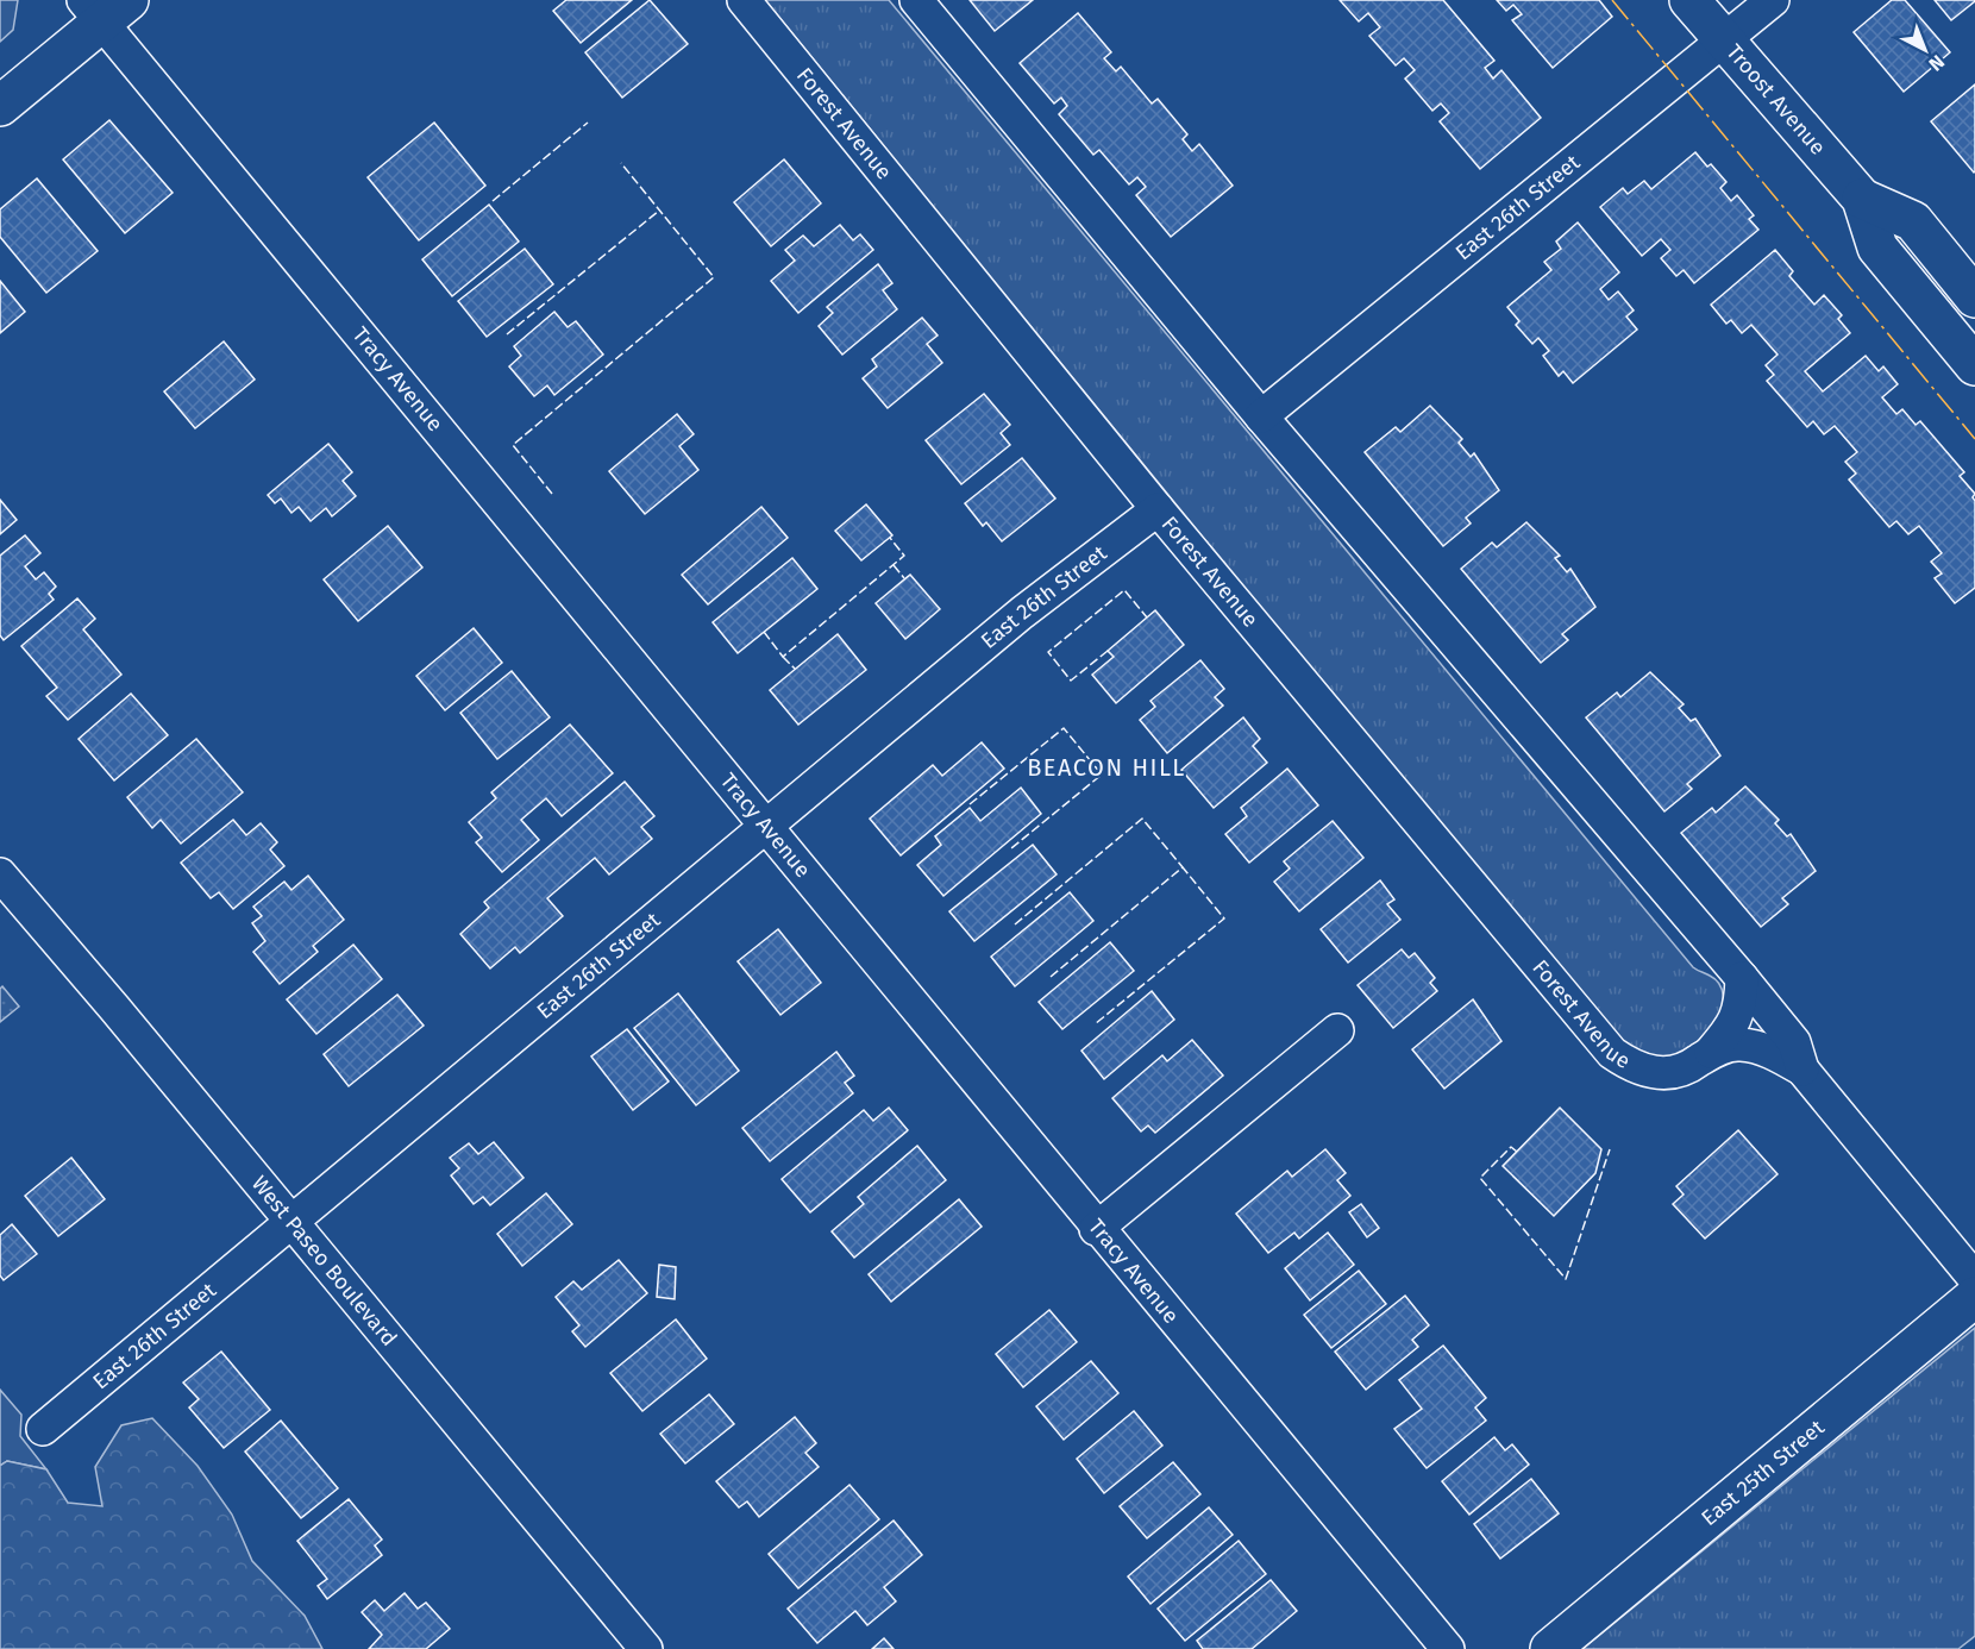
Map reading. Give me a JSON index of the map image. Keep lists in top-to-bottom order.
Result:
{
  "streets": {
    "main road": ["Troost Avenue", "East 25th Street"],
    "street": [
      "Forest Avenue",
      "East 26th Street",
      "Tracy Avenue",
      "West Paseo Boulevard"
    ]
  },
  "crossings": [
    ["Troost Avenue", "East 26th Street"],
    ["Forest Avenue", "East 26th Street"],
    ["East 26th Street", "Tracy Avenue"],
    ["East 26th Street", "West Paseo Boulevard"]
  ],
  "districts": ["BEACON HILL"],
  "north": "bottom right"
}
